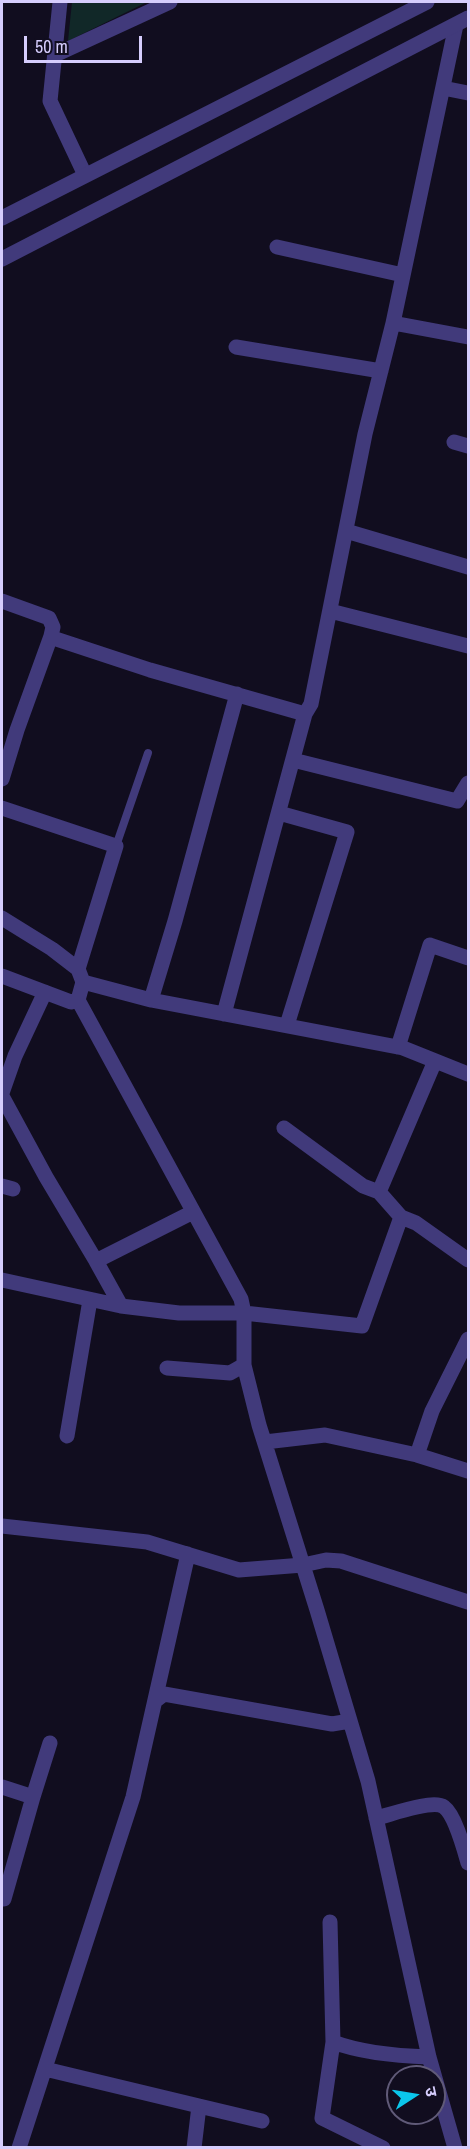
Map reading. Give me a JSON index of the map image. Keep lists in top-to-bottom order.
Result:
{
  "scale_bar": "50 m",
  "north": "right"
}
